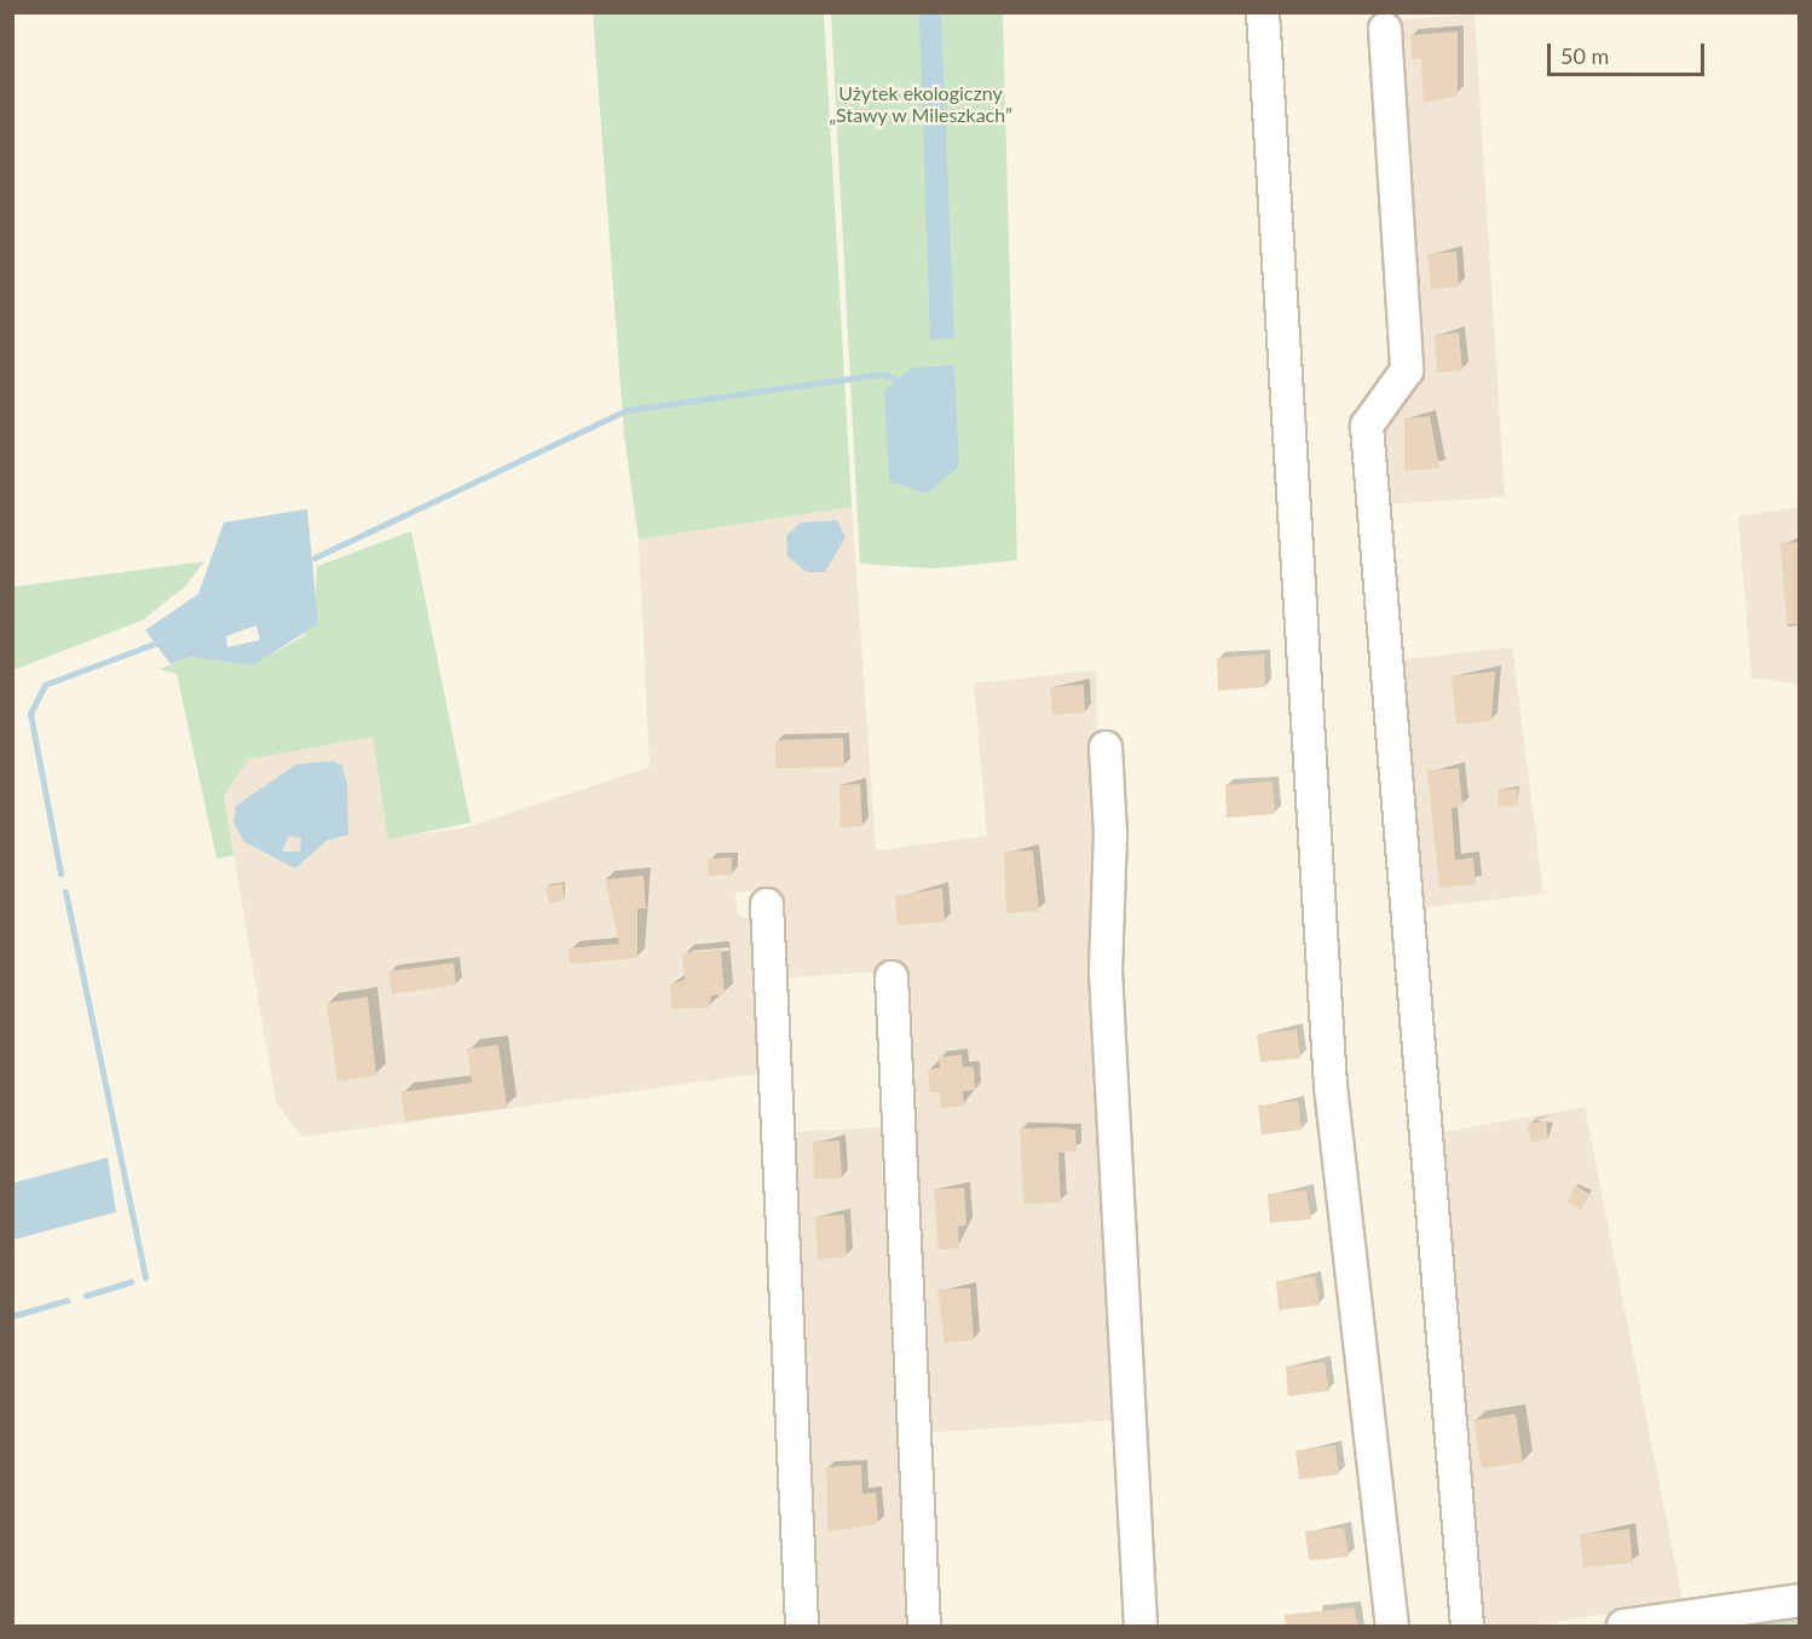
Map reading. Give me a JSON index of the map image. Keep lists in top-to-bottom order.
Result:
{
  "parks": ["Użytek ekologiczny „Stawy w Mileszkach”"],
  "scale_bar": "50 m"
}
